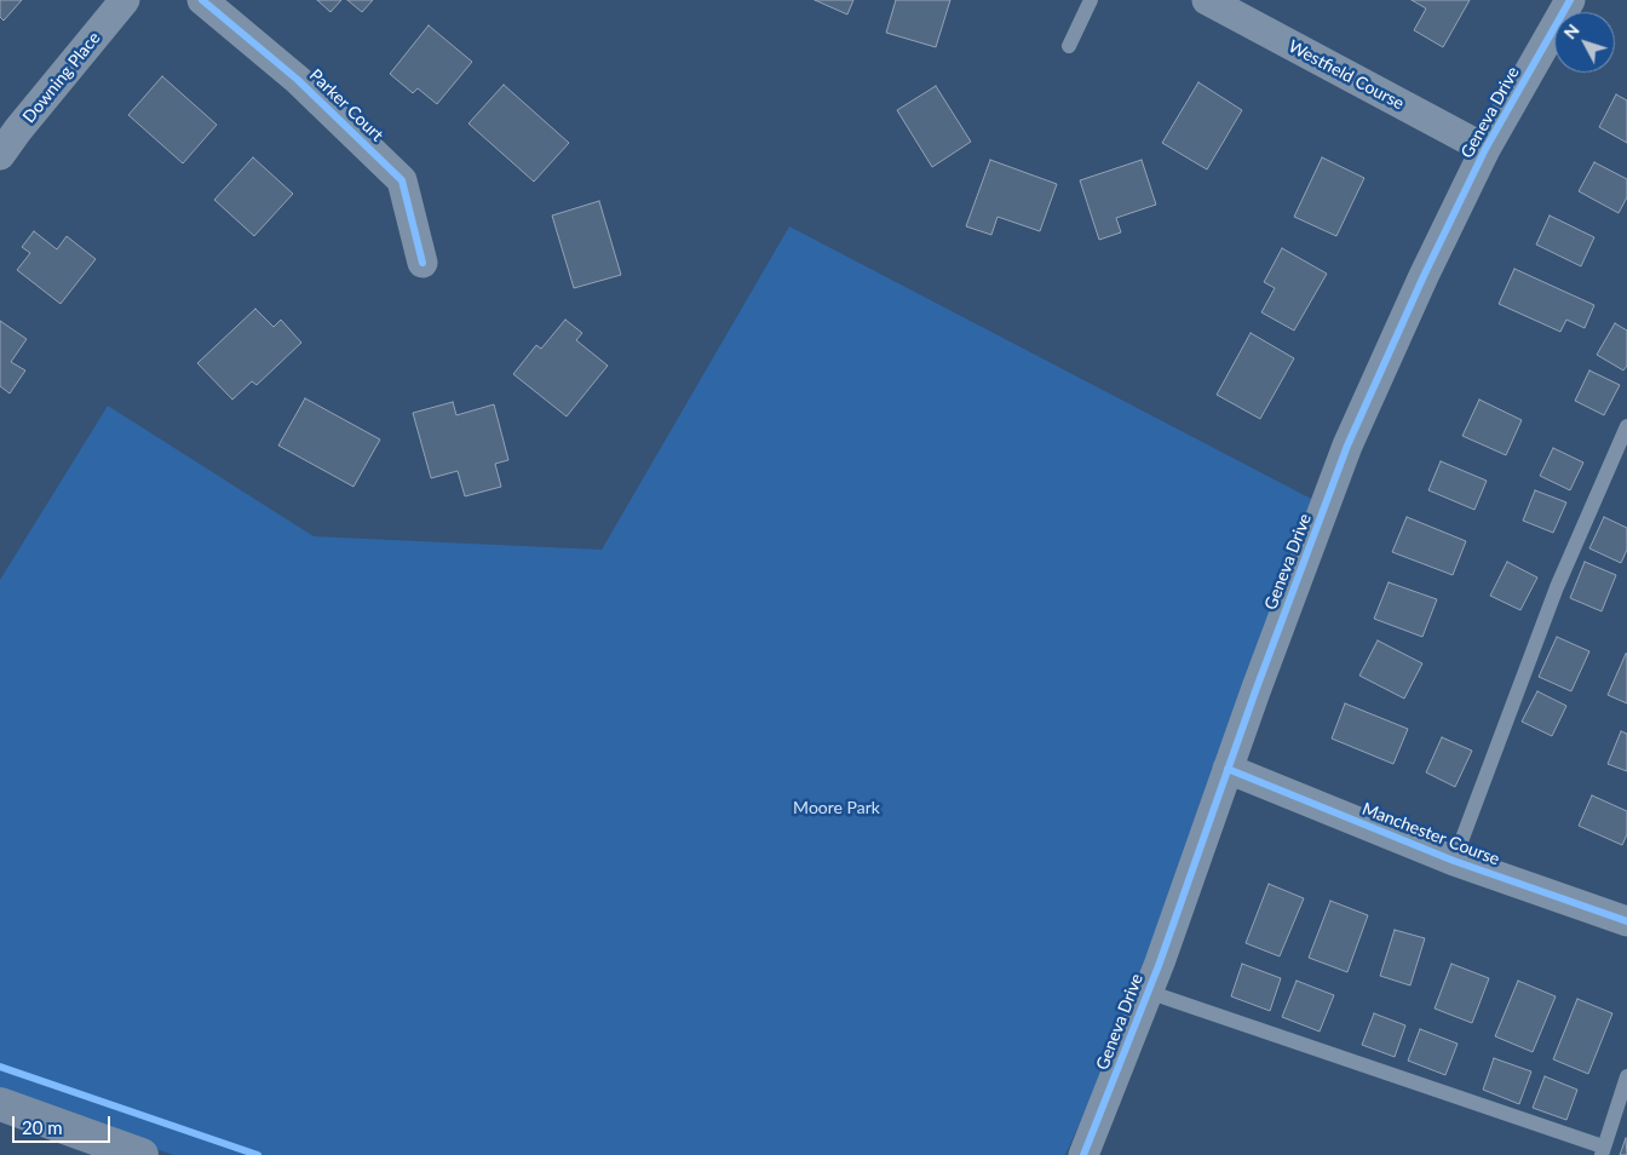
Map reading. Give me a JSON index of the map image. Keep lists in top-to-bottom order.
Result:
{
  "streets": {
    "street": [
      "Westfield Course",
      "Downing Place",
      "Parker Court",
      "Geneva Drive",
      "Manchester Course"
    ]
  },
  "crossings": [
    ["Westfield Course", "Geneva Drive"],
    ["Geneva Drive", "Manchester Course"]
  ],
  "parks": ["Moore Park"],
  "scale_bar": "20 m",
  "north": "top left"
}
